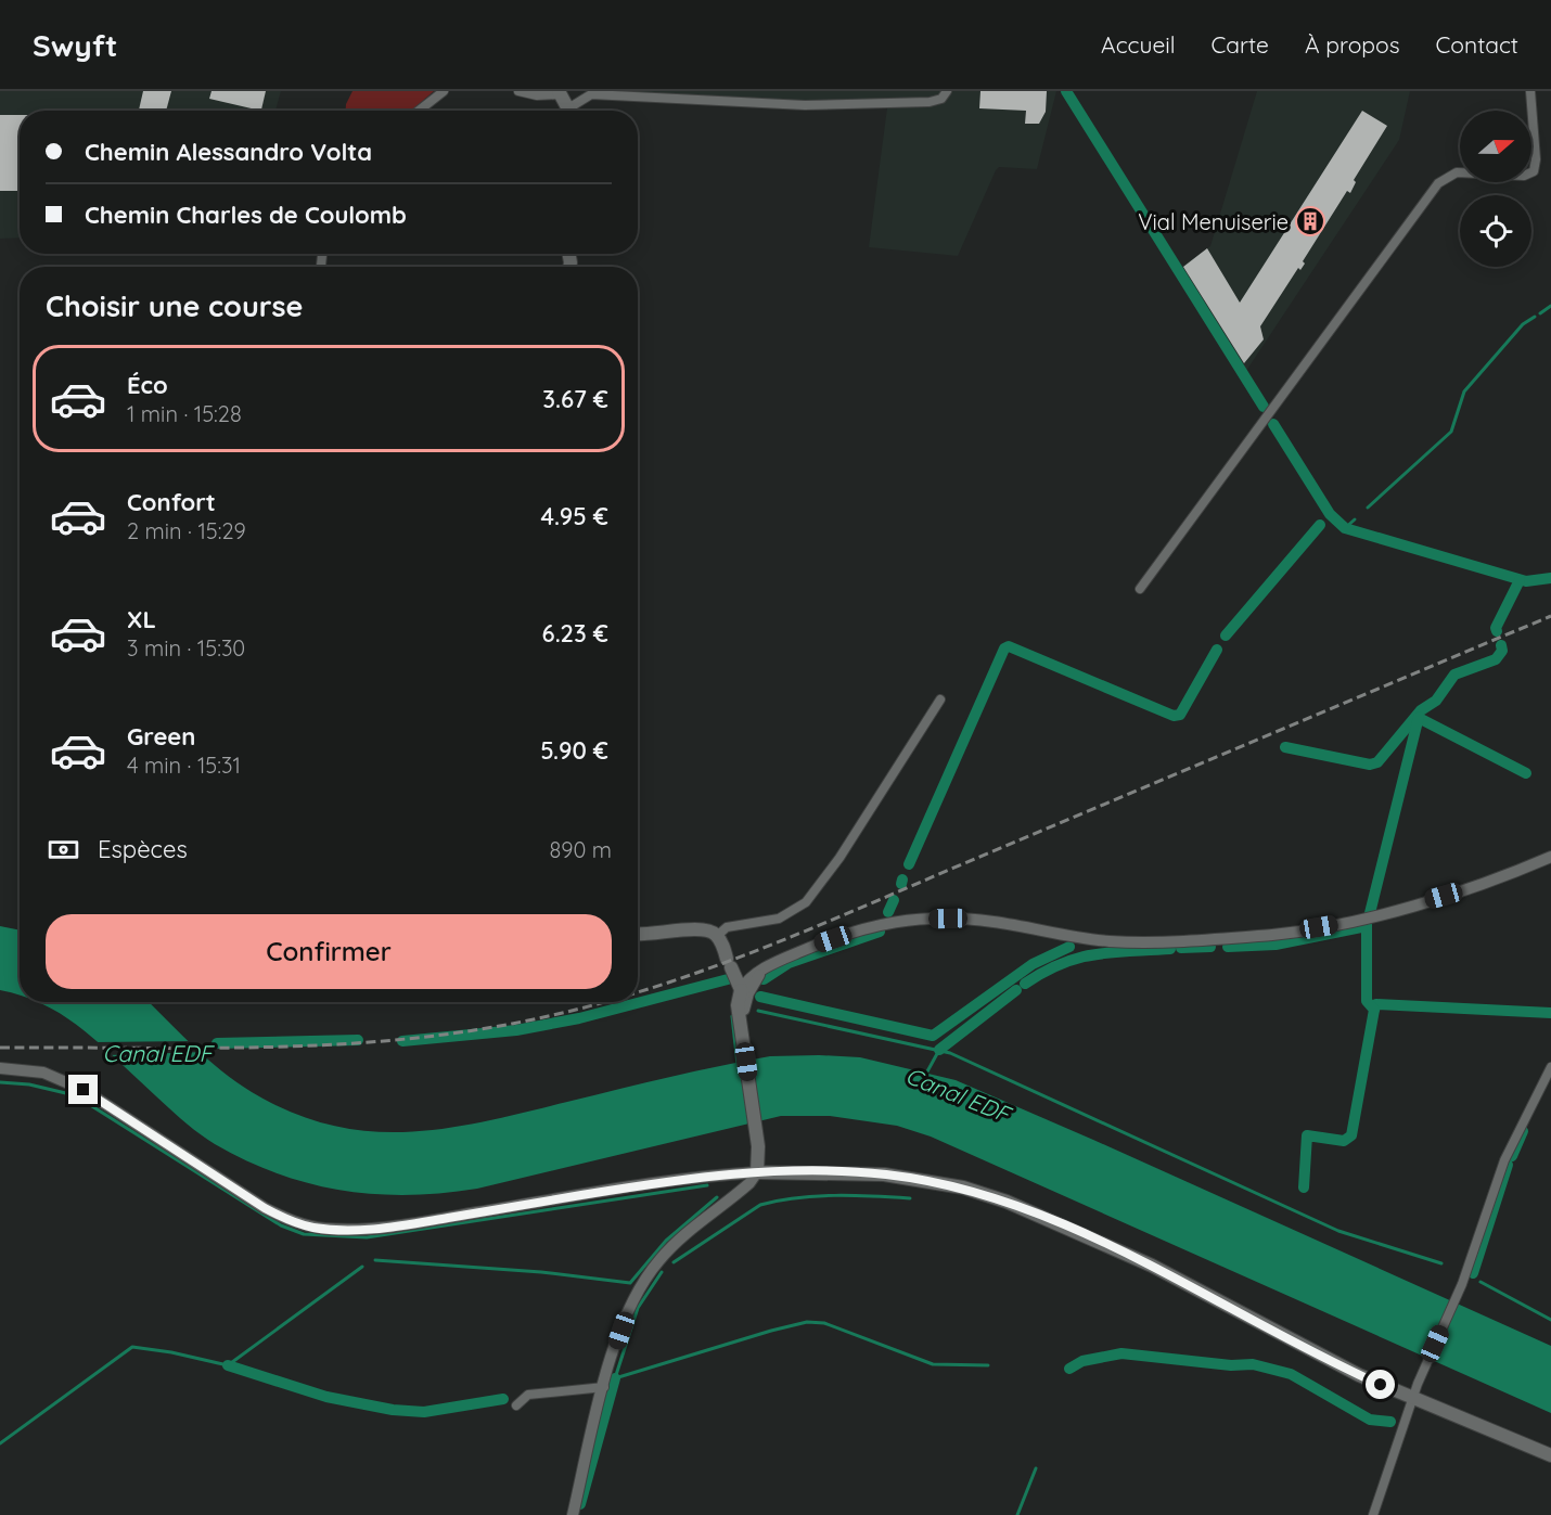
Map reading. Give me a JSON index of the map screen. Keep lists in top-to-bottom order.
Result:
{
  "water": ["Canal EDF"],
  "places": {
    "building": ["Vial Menuiserie"]
  },
  "north": "right",
  "page": {
    "header": "Swyft",
    "nav": [
      "Accueil",
      "Carte",
      "À propos",
      "Contact"
    ],
    "banner": ["Chemin Alessandro Volta", "Chemin Charles de Coulomb"],
    "heading": "Choisir une course",
    "list": [
      {
        "name": "Éco",
        "note": "1 min · 15:28",
        "value": "3.67 €"
      },
      {
        "name": "Confort",
        "note": "2 min · 15:29",
        "value": "4.95 €"
      },
      {
        "name": "XL",
        "note": "3 min · 15:30",
        "value": "6.23 €"
      },
      {
        "name": "Green",
        "note": "4 min · 15:31",
        "value": "5.90 €"
      }
    ],
    "pay": ["Espèces", "890 m"],
    "buttons": "Confirmer"
  }
}
